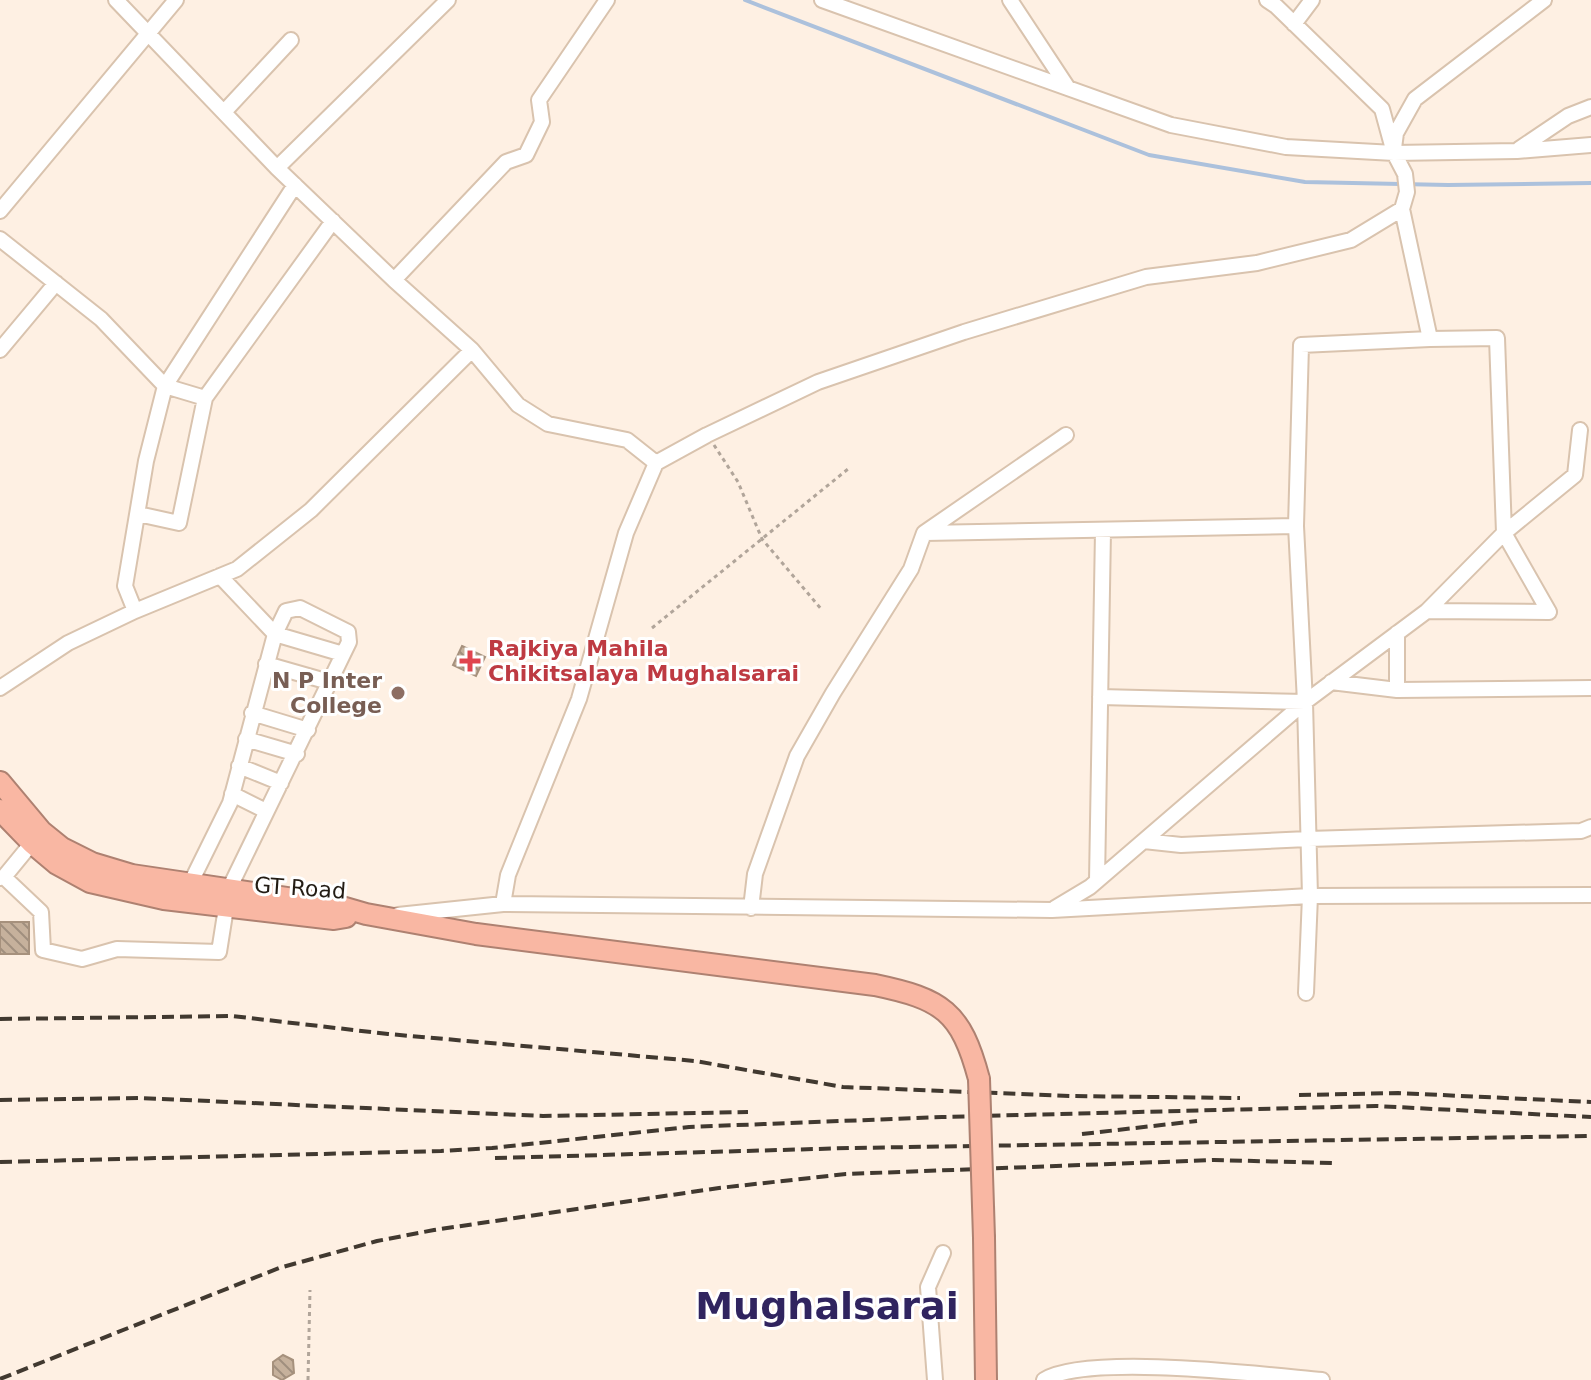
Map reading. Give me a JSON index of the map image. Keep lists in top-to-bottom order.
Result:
{
  "streets": {
    "highway": ["GT Road"]
  },
  "districts": ["Mughalsarai"],
  "places": {
    "health": ["Rajkiya Mahila Chikitsalaya Mughalsarai"],
    "other": ["N P Inter College"]
  }
}
